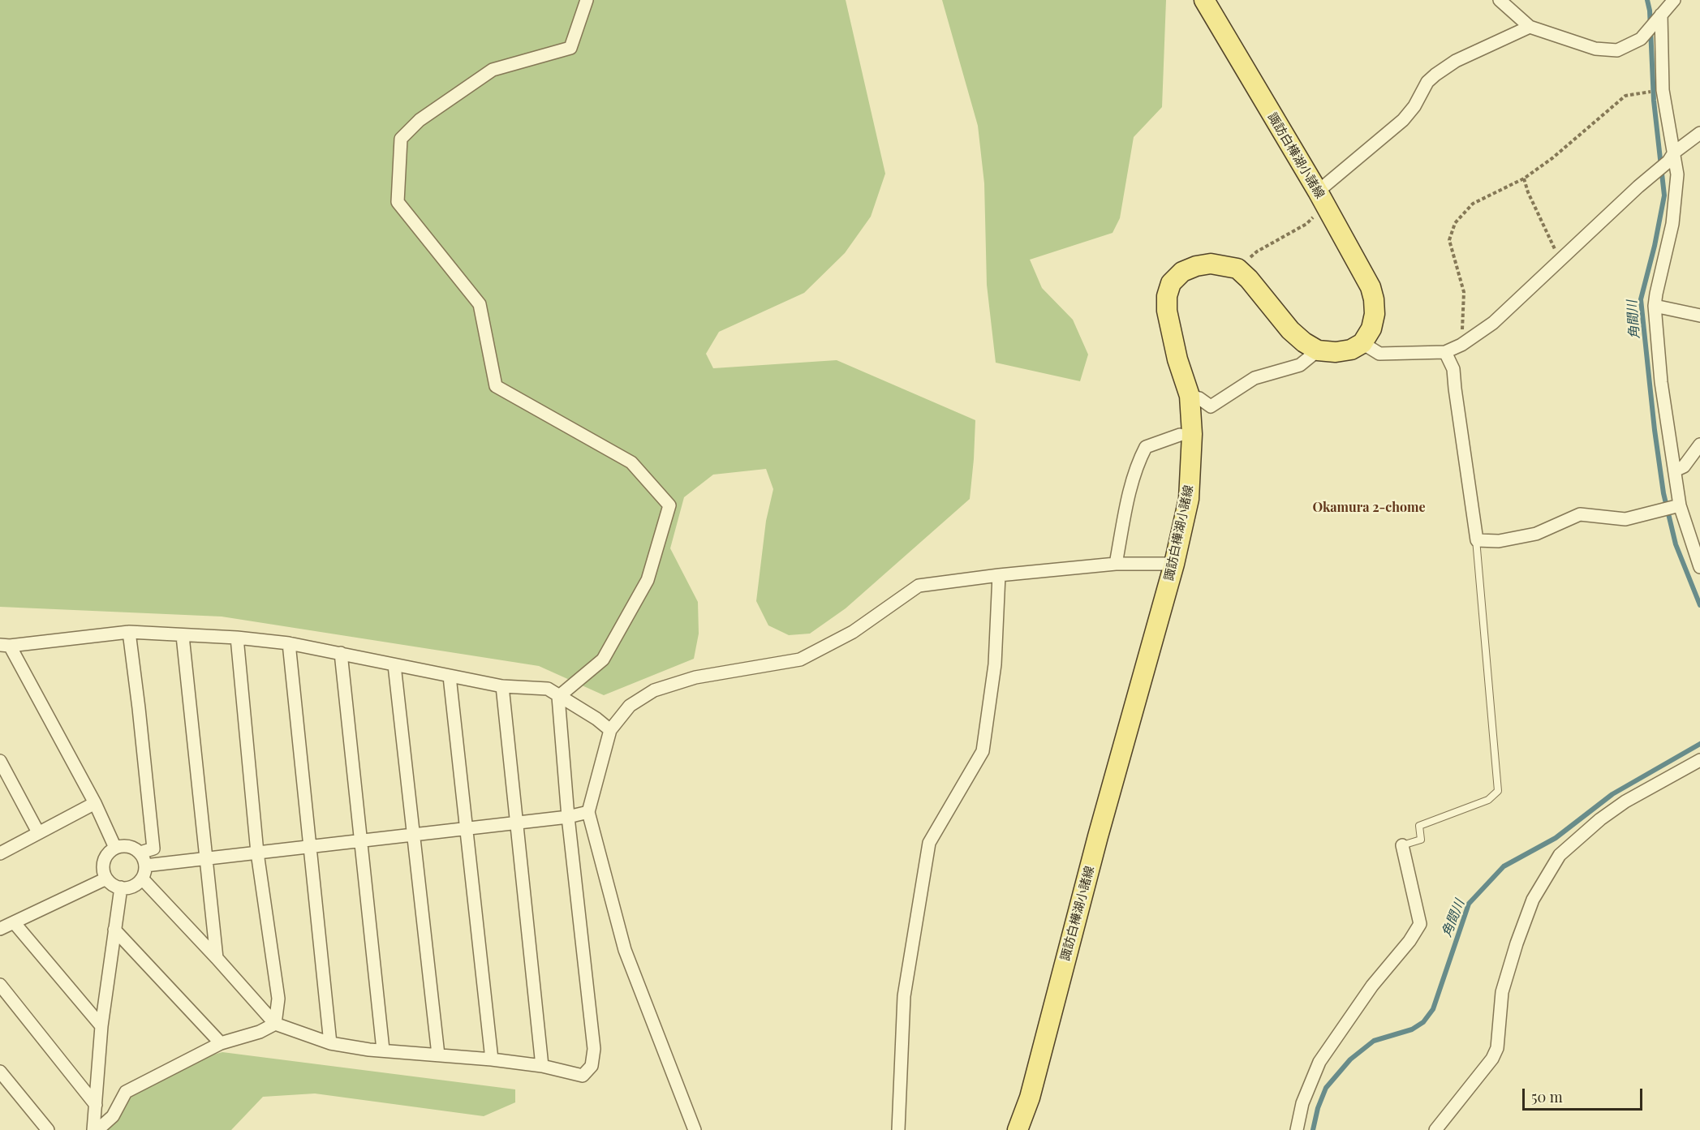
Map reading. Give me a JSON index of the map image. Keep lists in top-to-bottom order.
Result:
{
  "streets": {
    "main road": ["諏訪白樺湖小諸線"]
  },
  "districts": ["Okamura 2-chome"],
  "water": ["角間川"],
  "scale_bar": "50 m"
}
